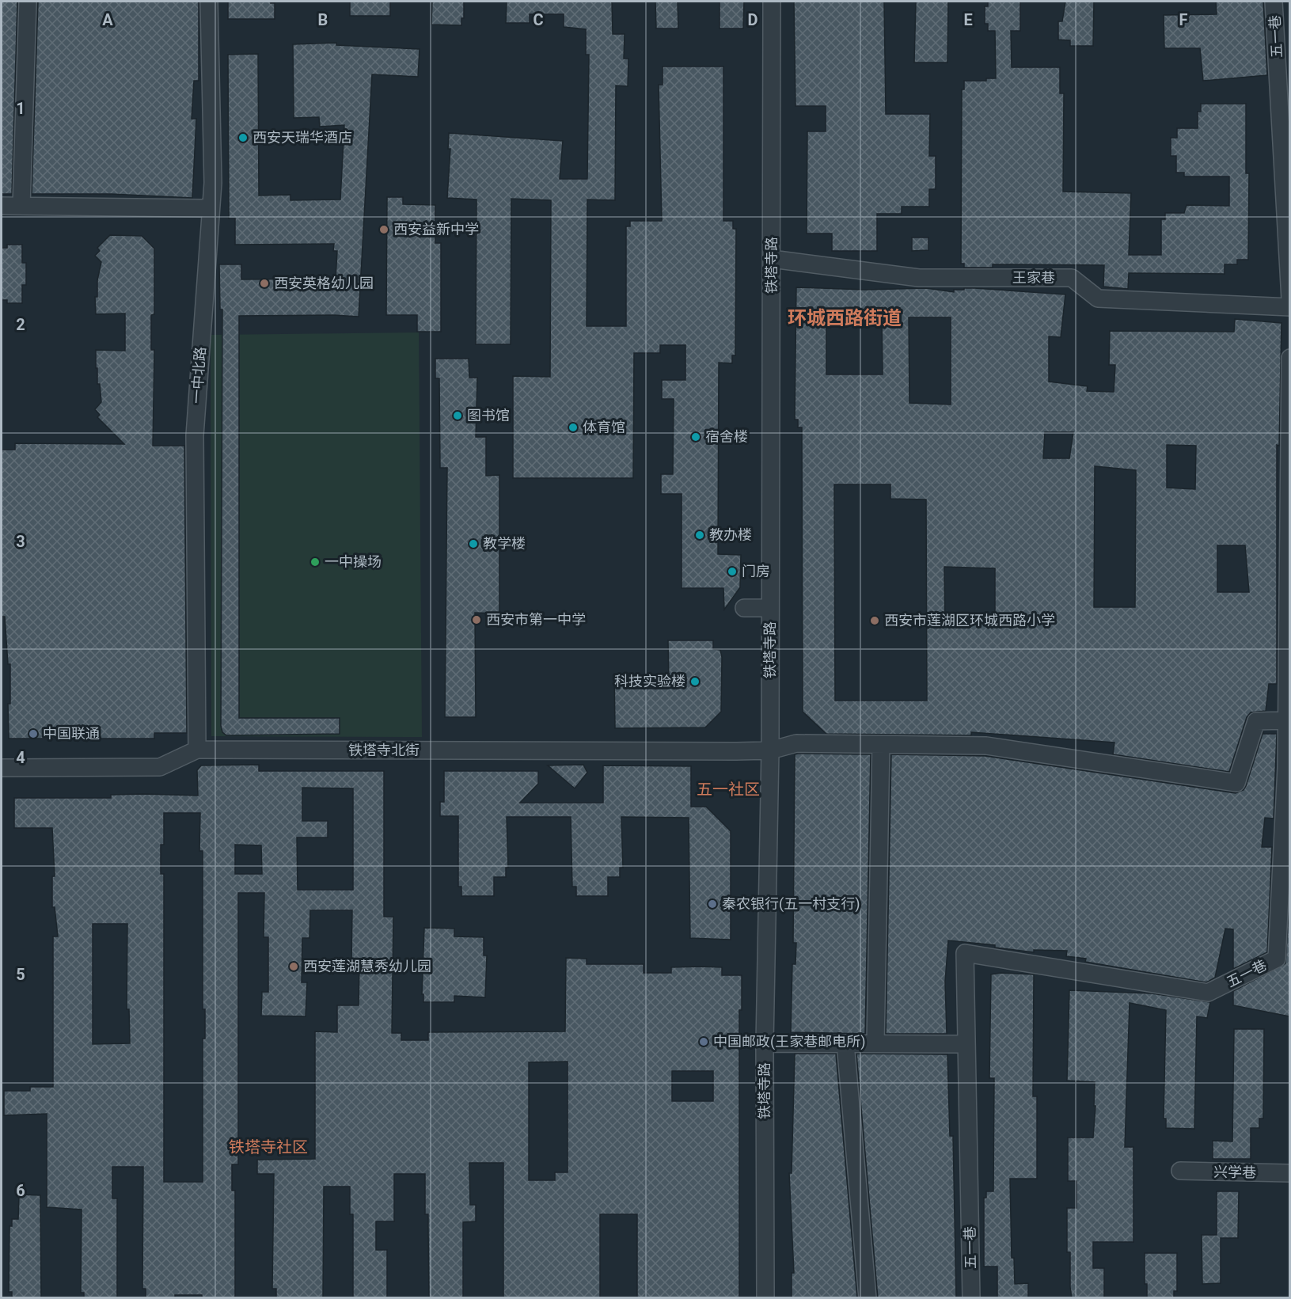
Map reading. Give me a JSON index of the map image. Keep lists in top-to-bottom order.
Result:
{
  "streets": {
    "street": [
      "五一巷",
      "铁塔寺路",
      "王家巷",
      "一中北路",
      "铁塔寺北街",
      "兴学巷"
    ]
  },
  "crossings": [
    ["五一巷", "铁塔寺北街"],
    ["铁塔寺路", "王家巷"],
    ["铁塔寺路", "铁塔寺北街"],
    ["一中北路", "铁塔寺北街"]
  ],
  "districts": ["环城西路街道", "五一社区", "铁塔寺社区"],
  "places": [
    "西安天瑞华酒店",
    "西安益新中学",
    "西安英格幼儿园",
    "图书馆",
    "体育馆",
    "宿舍楼",
    "教办楼",
    "教学楼",
    "一中操场",
    "门房",
    "西安市第一中学",
    "西安市莲湖区环城西路小学",
    "科技实验楼",
    "中国联通",
    "秦农银行(五一村支行)",
    "西安莲湖慧秀幼儿园",
    "中国邮政(王家巷邮电所)"
  ],
  "grid": {
    "columns": [
      "A",
      "B",
      "C",
      "D",
      "E",
      "F"
    ],
    "rows": [
      "1",
      "2",
      "3",
      "4",
      "5",
      "6"
    ]
  }
}
